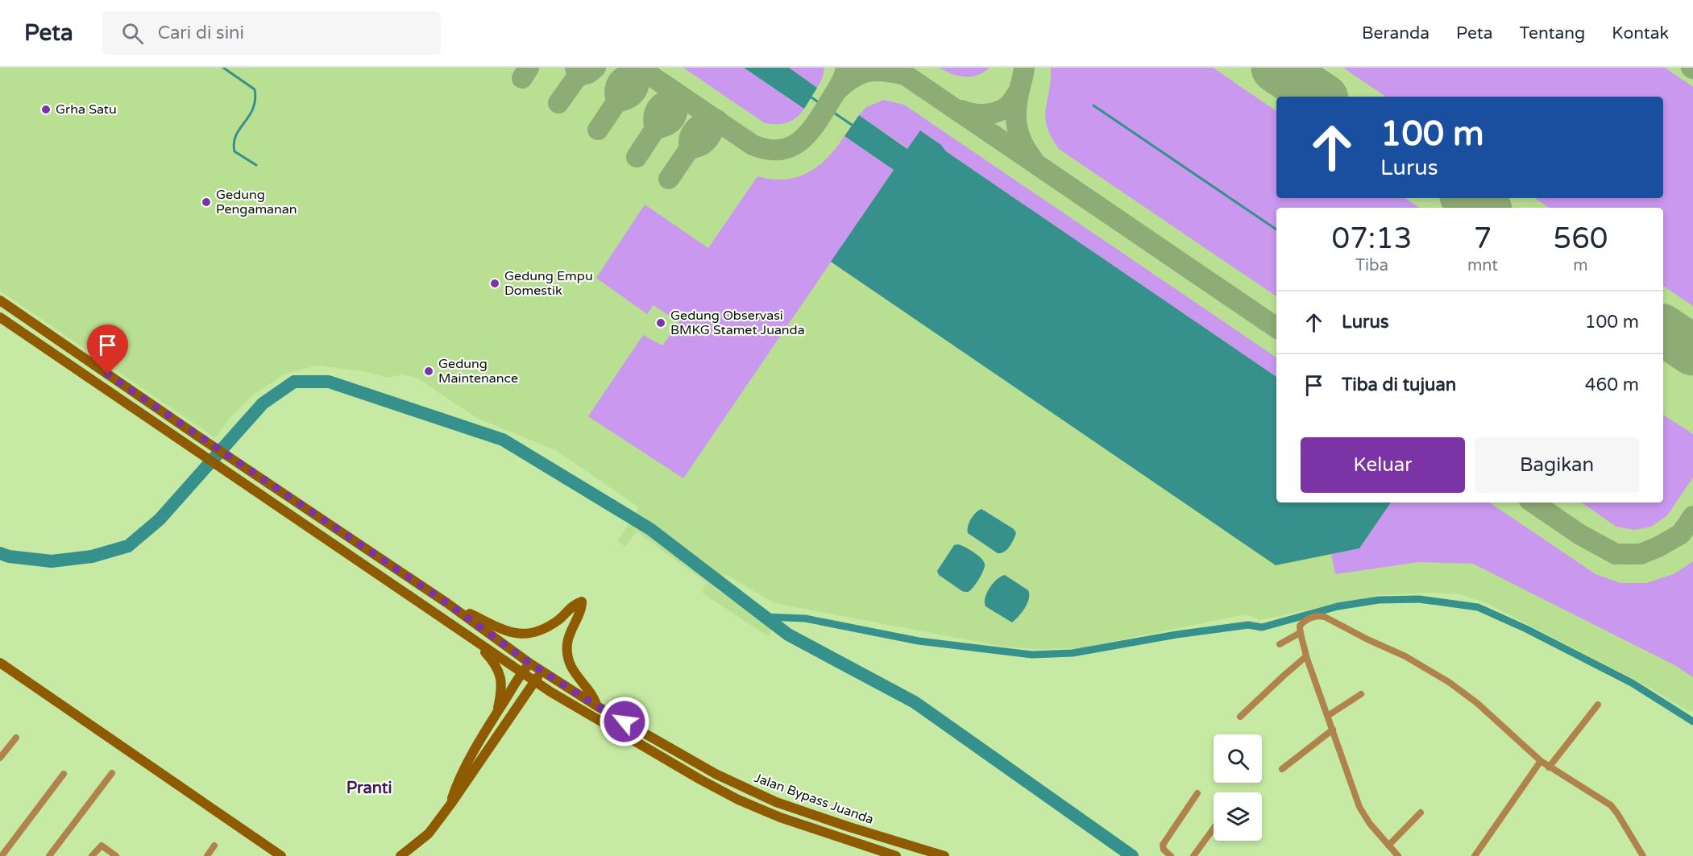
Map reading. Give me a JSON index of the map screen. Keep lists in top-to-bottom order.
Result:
{
  "streets": {
    "main road": ["Jalan Bypass Juanda"]
  },
  "districts": ["Pranti"],
  "places": [
    "Grha Satu",
    "Gedung Pengamanan",
    "Gedung Empu Domestik",
    "Gedung Observasi BMKG Stamet Juanda",
    "Gedung Maintenance"
  ],
  "page": {
    "header": "Peta",
    "search": "Cari di sini",
    "nav": [
      "Beranda",
      "Peta",
      "Tentang",
      "Kontak"
    ],
    "turn": ["100 m", "Lurus"],
    "eta": [
      "07:13",
      "Tiba",
      "7",
      "mnt",
      "560",
      "m"
    ],
    "list": [
      {
        "name": "Lurus",
        "value": "100 m"
      },
      {
        "name": "Tiba di tujuan",
        "value": "460 m"
      }
    ],
    "buttons": ["Keluar", "Bagikan"]
  }
}
